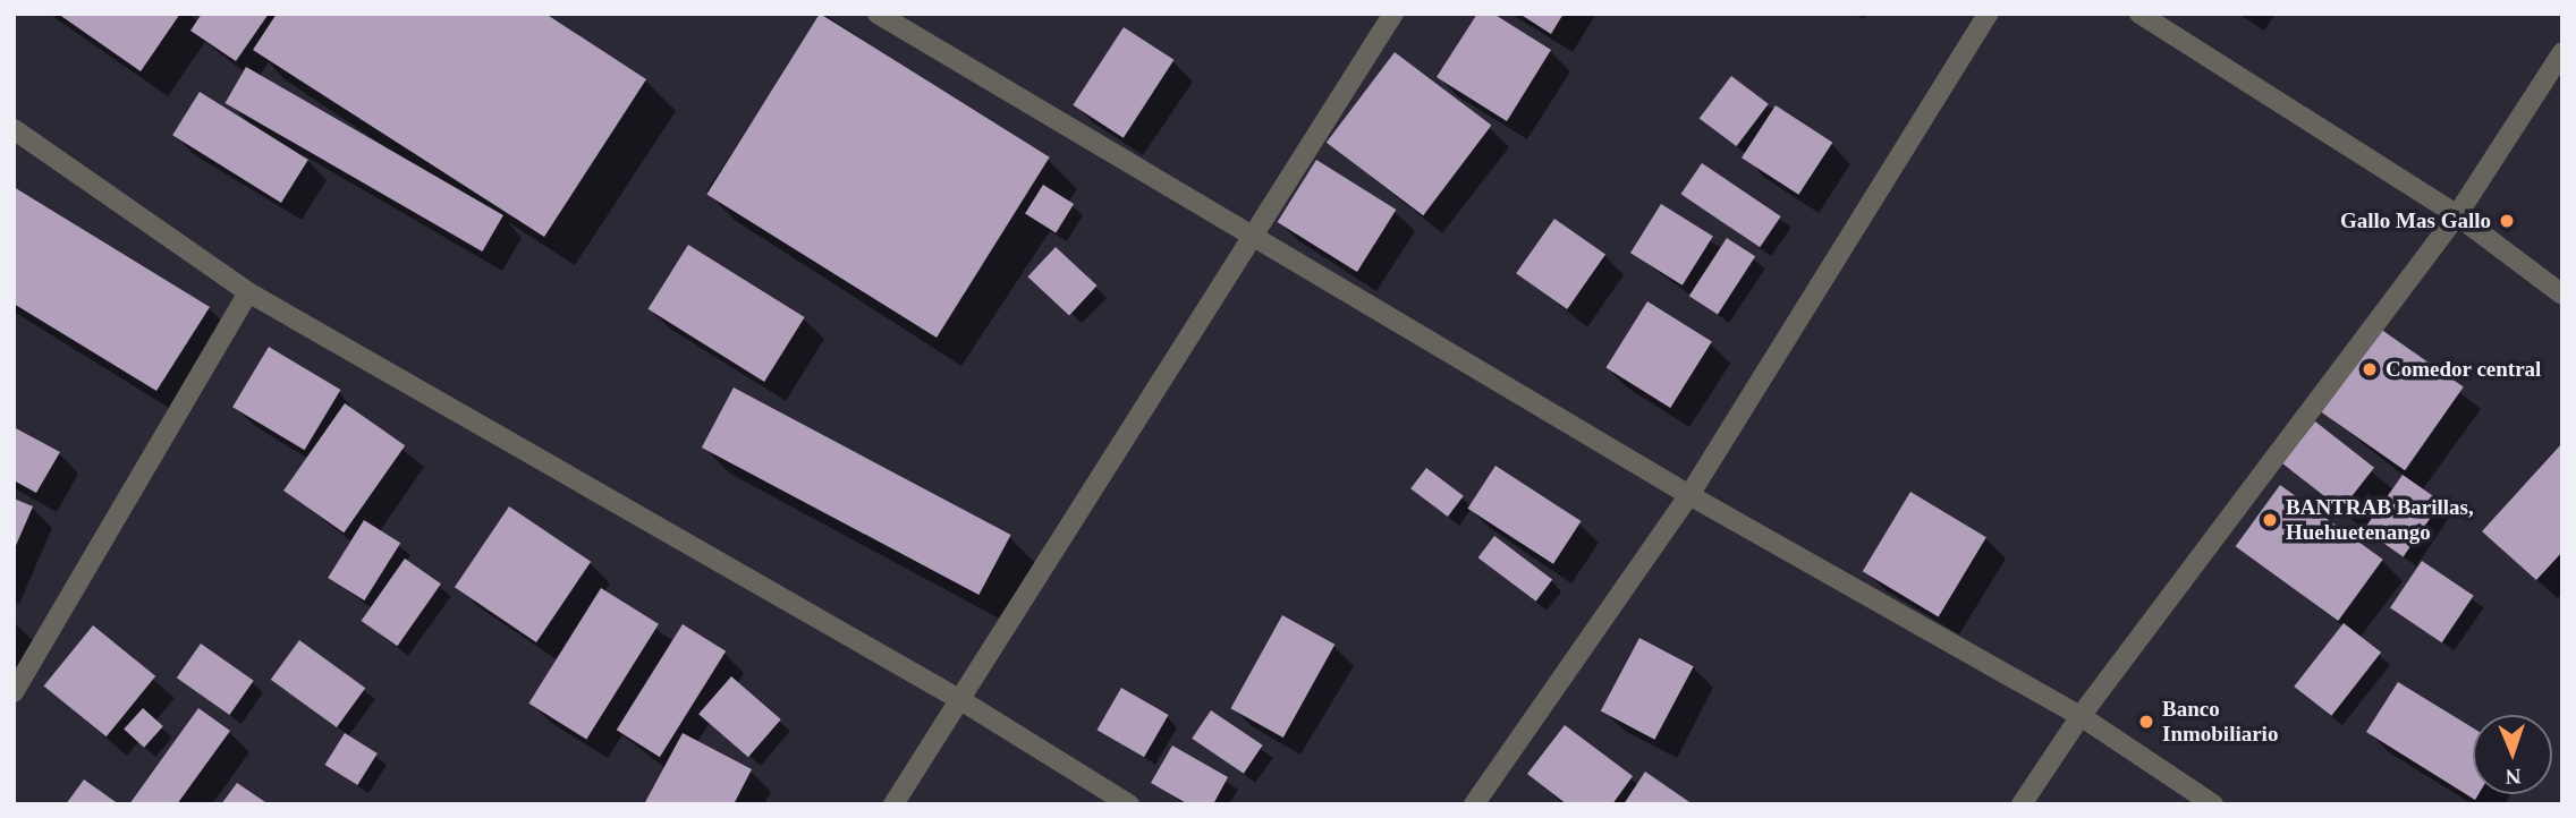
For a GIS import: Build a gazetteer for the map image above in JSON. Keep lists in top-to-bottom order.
{
  "places": [
    "Gallo Mas Gallo",
    "Comedor central",
    "BANTRAB Barillas, Huehuetenango",
    "Banco Inmobiliario"
  ],
  "north": "bottom"
}
